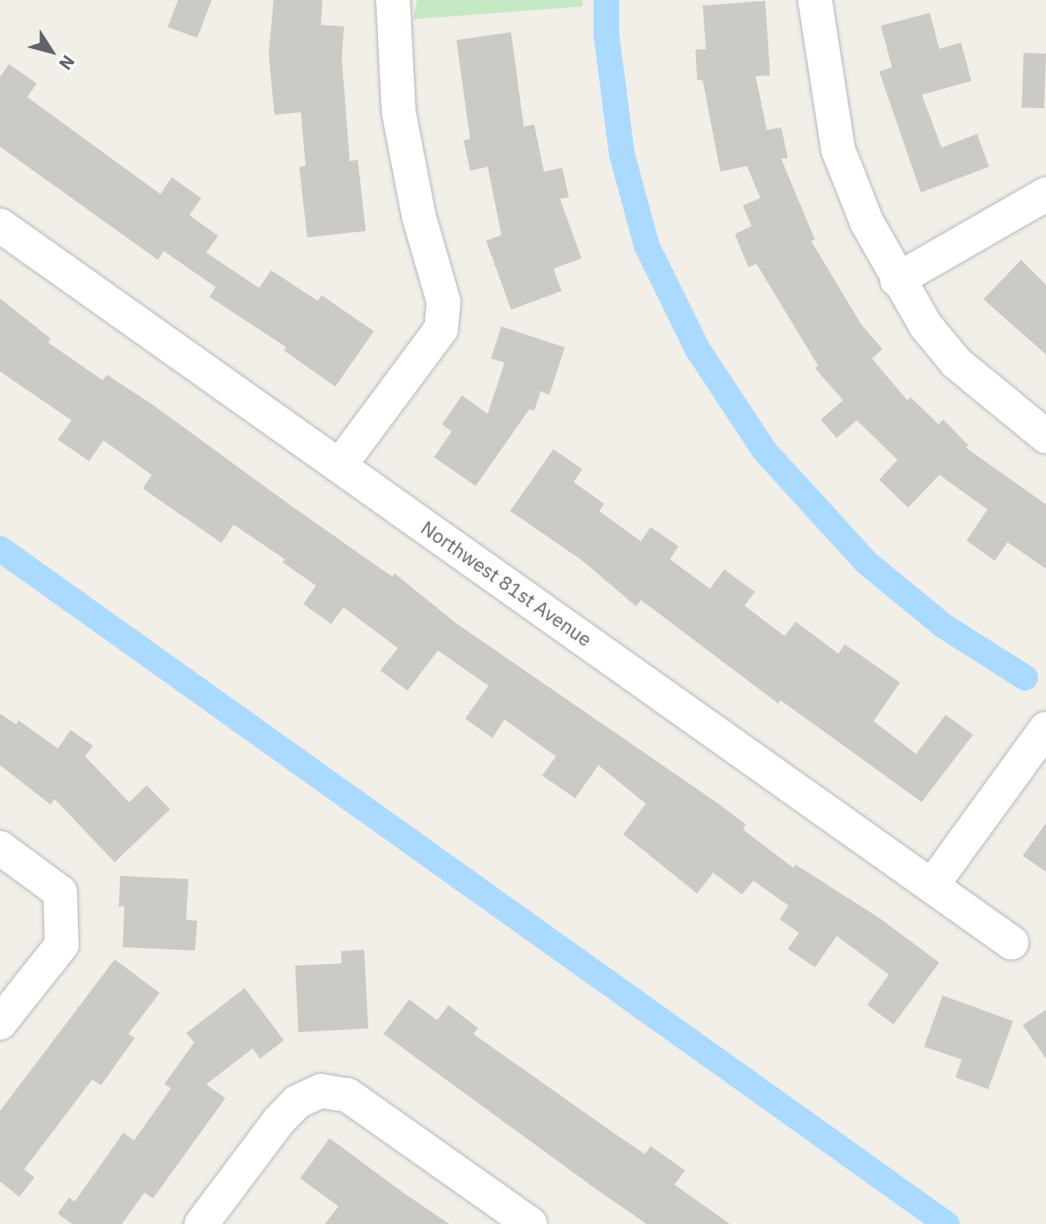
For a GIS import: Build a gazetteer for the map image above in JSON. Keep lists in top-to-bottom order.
{
  "streets": {
    "street": ["Northwest 81st Avenue"]
  },
  "north": "bottom right"
}
